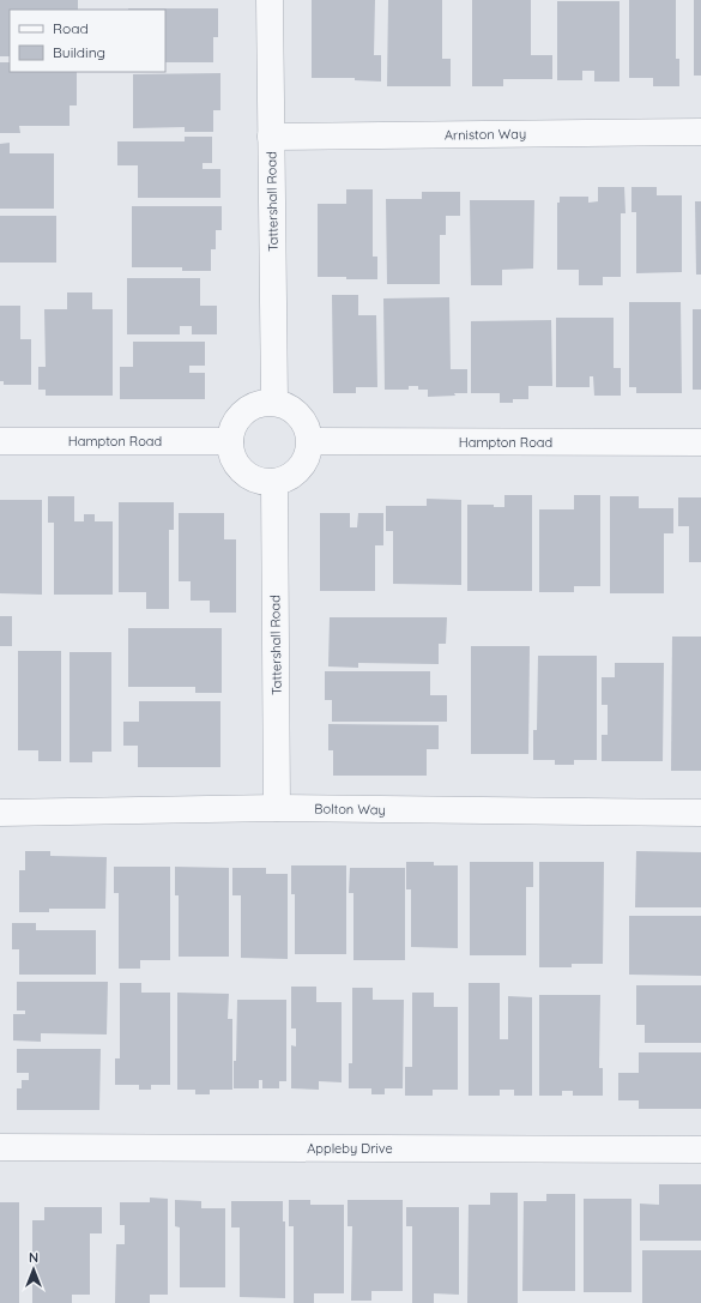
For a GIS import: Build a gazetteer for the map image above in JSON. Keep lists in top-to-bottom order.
{
  "streets": {
    "street": [
      "Arniston Way",
      "Tattershall Road",
      "Hampton Road",
      "Bolton Way",
      "Appleby Drive"
    ]
  },
  "crossings": [
    ["Arniston Way", "Tattershall Road"],
    ["Tattershall Road", "Hampton Road"],
    ["Tattershall Road", "Bolton Way"]
  ],
  "legend": ["Road", "Building"],
  "north": "top"
}
